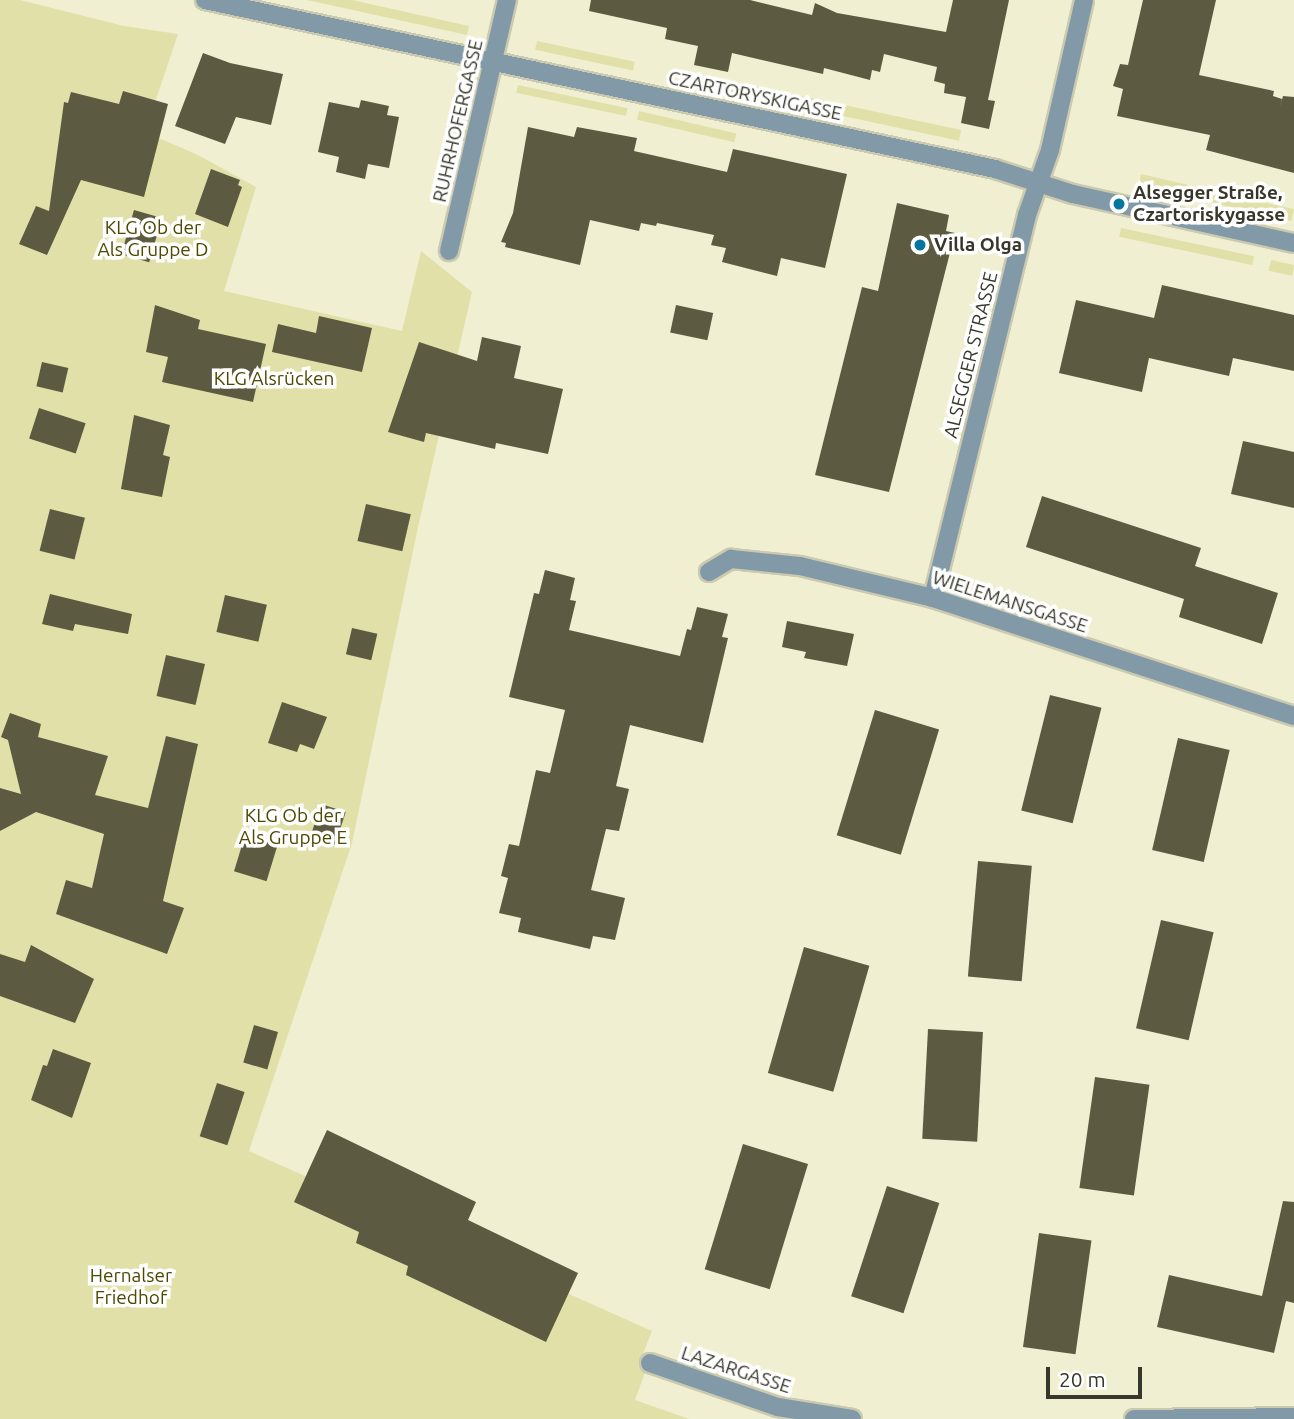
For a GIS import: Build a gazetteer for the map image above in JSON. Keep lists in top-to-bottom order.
{
  "streets": {
    "street": [
      "CZARTORYSKIGASSE",
      "RUHRHOFERGASSE",
      "ALSEGGER STRASSE",
      "WIELEMANSGASSE",
      "LAZARGASSE"
    ]
  },
  "crossings": [
    ["CZARTORYSKIGASSE", "RUHRHOFERGASSE"],
    ["CZARTORYSKIGASSE", "ALSEGGER STRASSE"],
    ["ALSEGGER STRASSE", "WIELEMANSGASSE"]
  ],
  "parks": [
    "KLG Ob der Als Gruppe D",
    "KLG Alsrücken",
    "KLG Ob der Als Gruppe E",
    "Hernalser Friedhof"
  ],
  "places": ["Alsegger Straße, Czartoriskygasse", "Villa Olga"],
  "scale_bar": "20 m"
}
